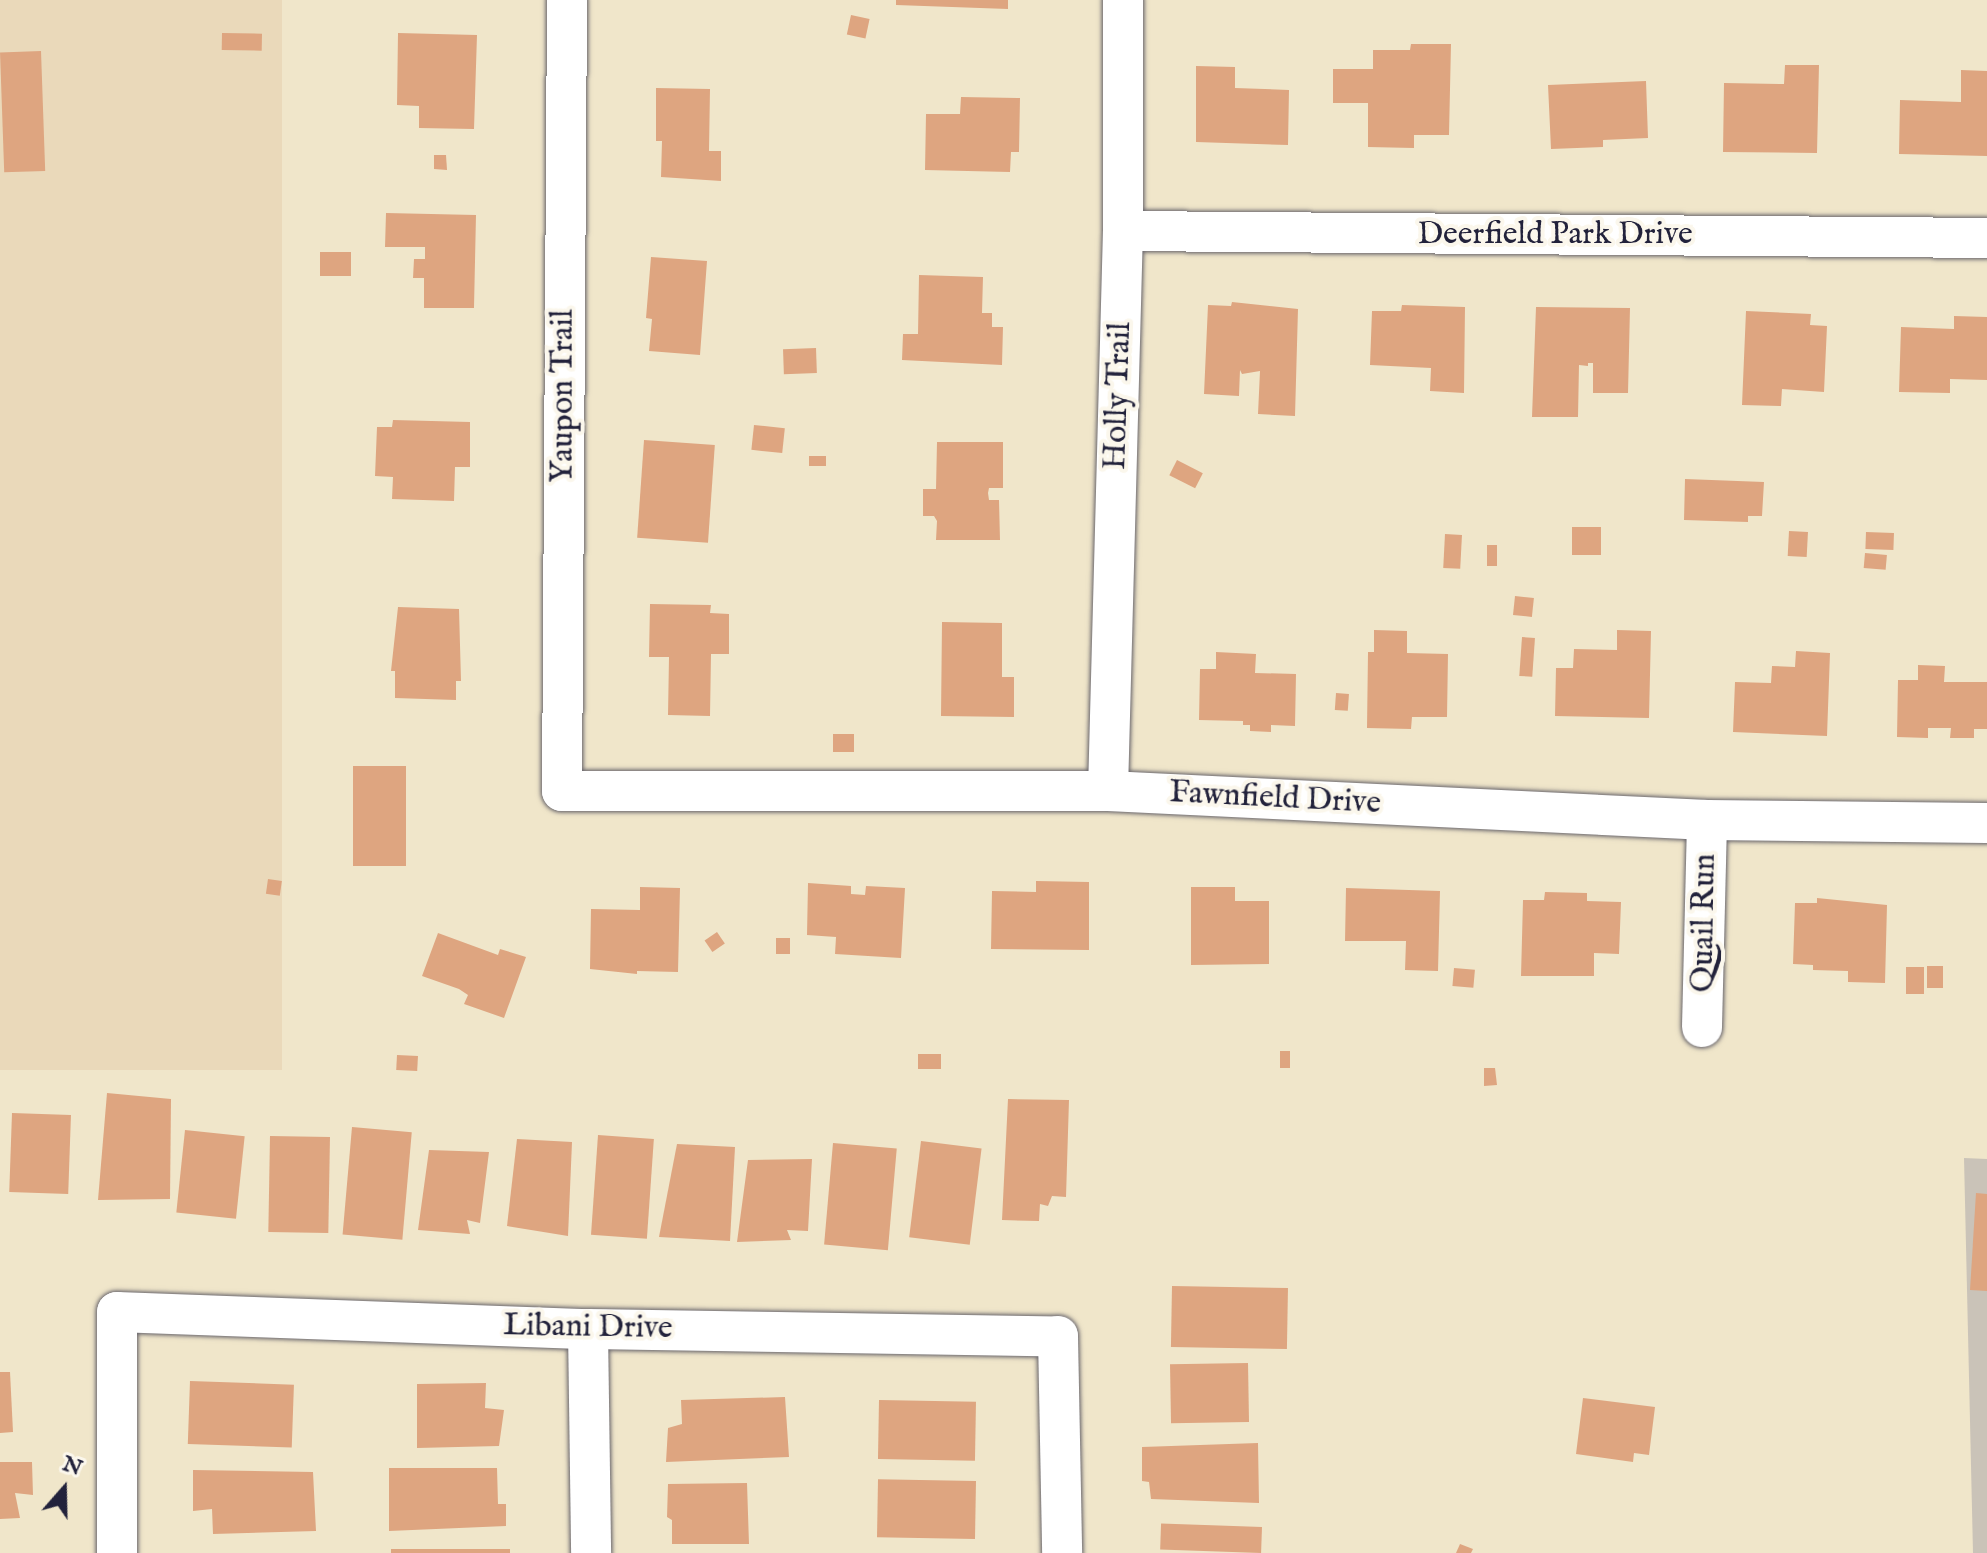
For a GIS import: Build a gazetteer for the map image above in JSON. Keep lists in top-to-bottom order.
{
  "streets": {
    "street": [
      "Deerfield Park Drive",
      "Yaupon Trail",
      "Holly Trail",
      "Fawnfield Drive",
      "Quail Run",
      "Libani Drive"
    ]
  },
  "crossings": [
    ["Deerfield Park Drive", "Holly Trail"],
    ["Yaupon Trail", "Fawnfield Drive"],
    ["Holly Trail", "Fawnfield Drive"],
    ["Fawnfield Drive", "Quail Run"]
  ],
  "north": "top"
}
